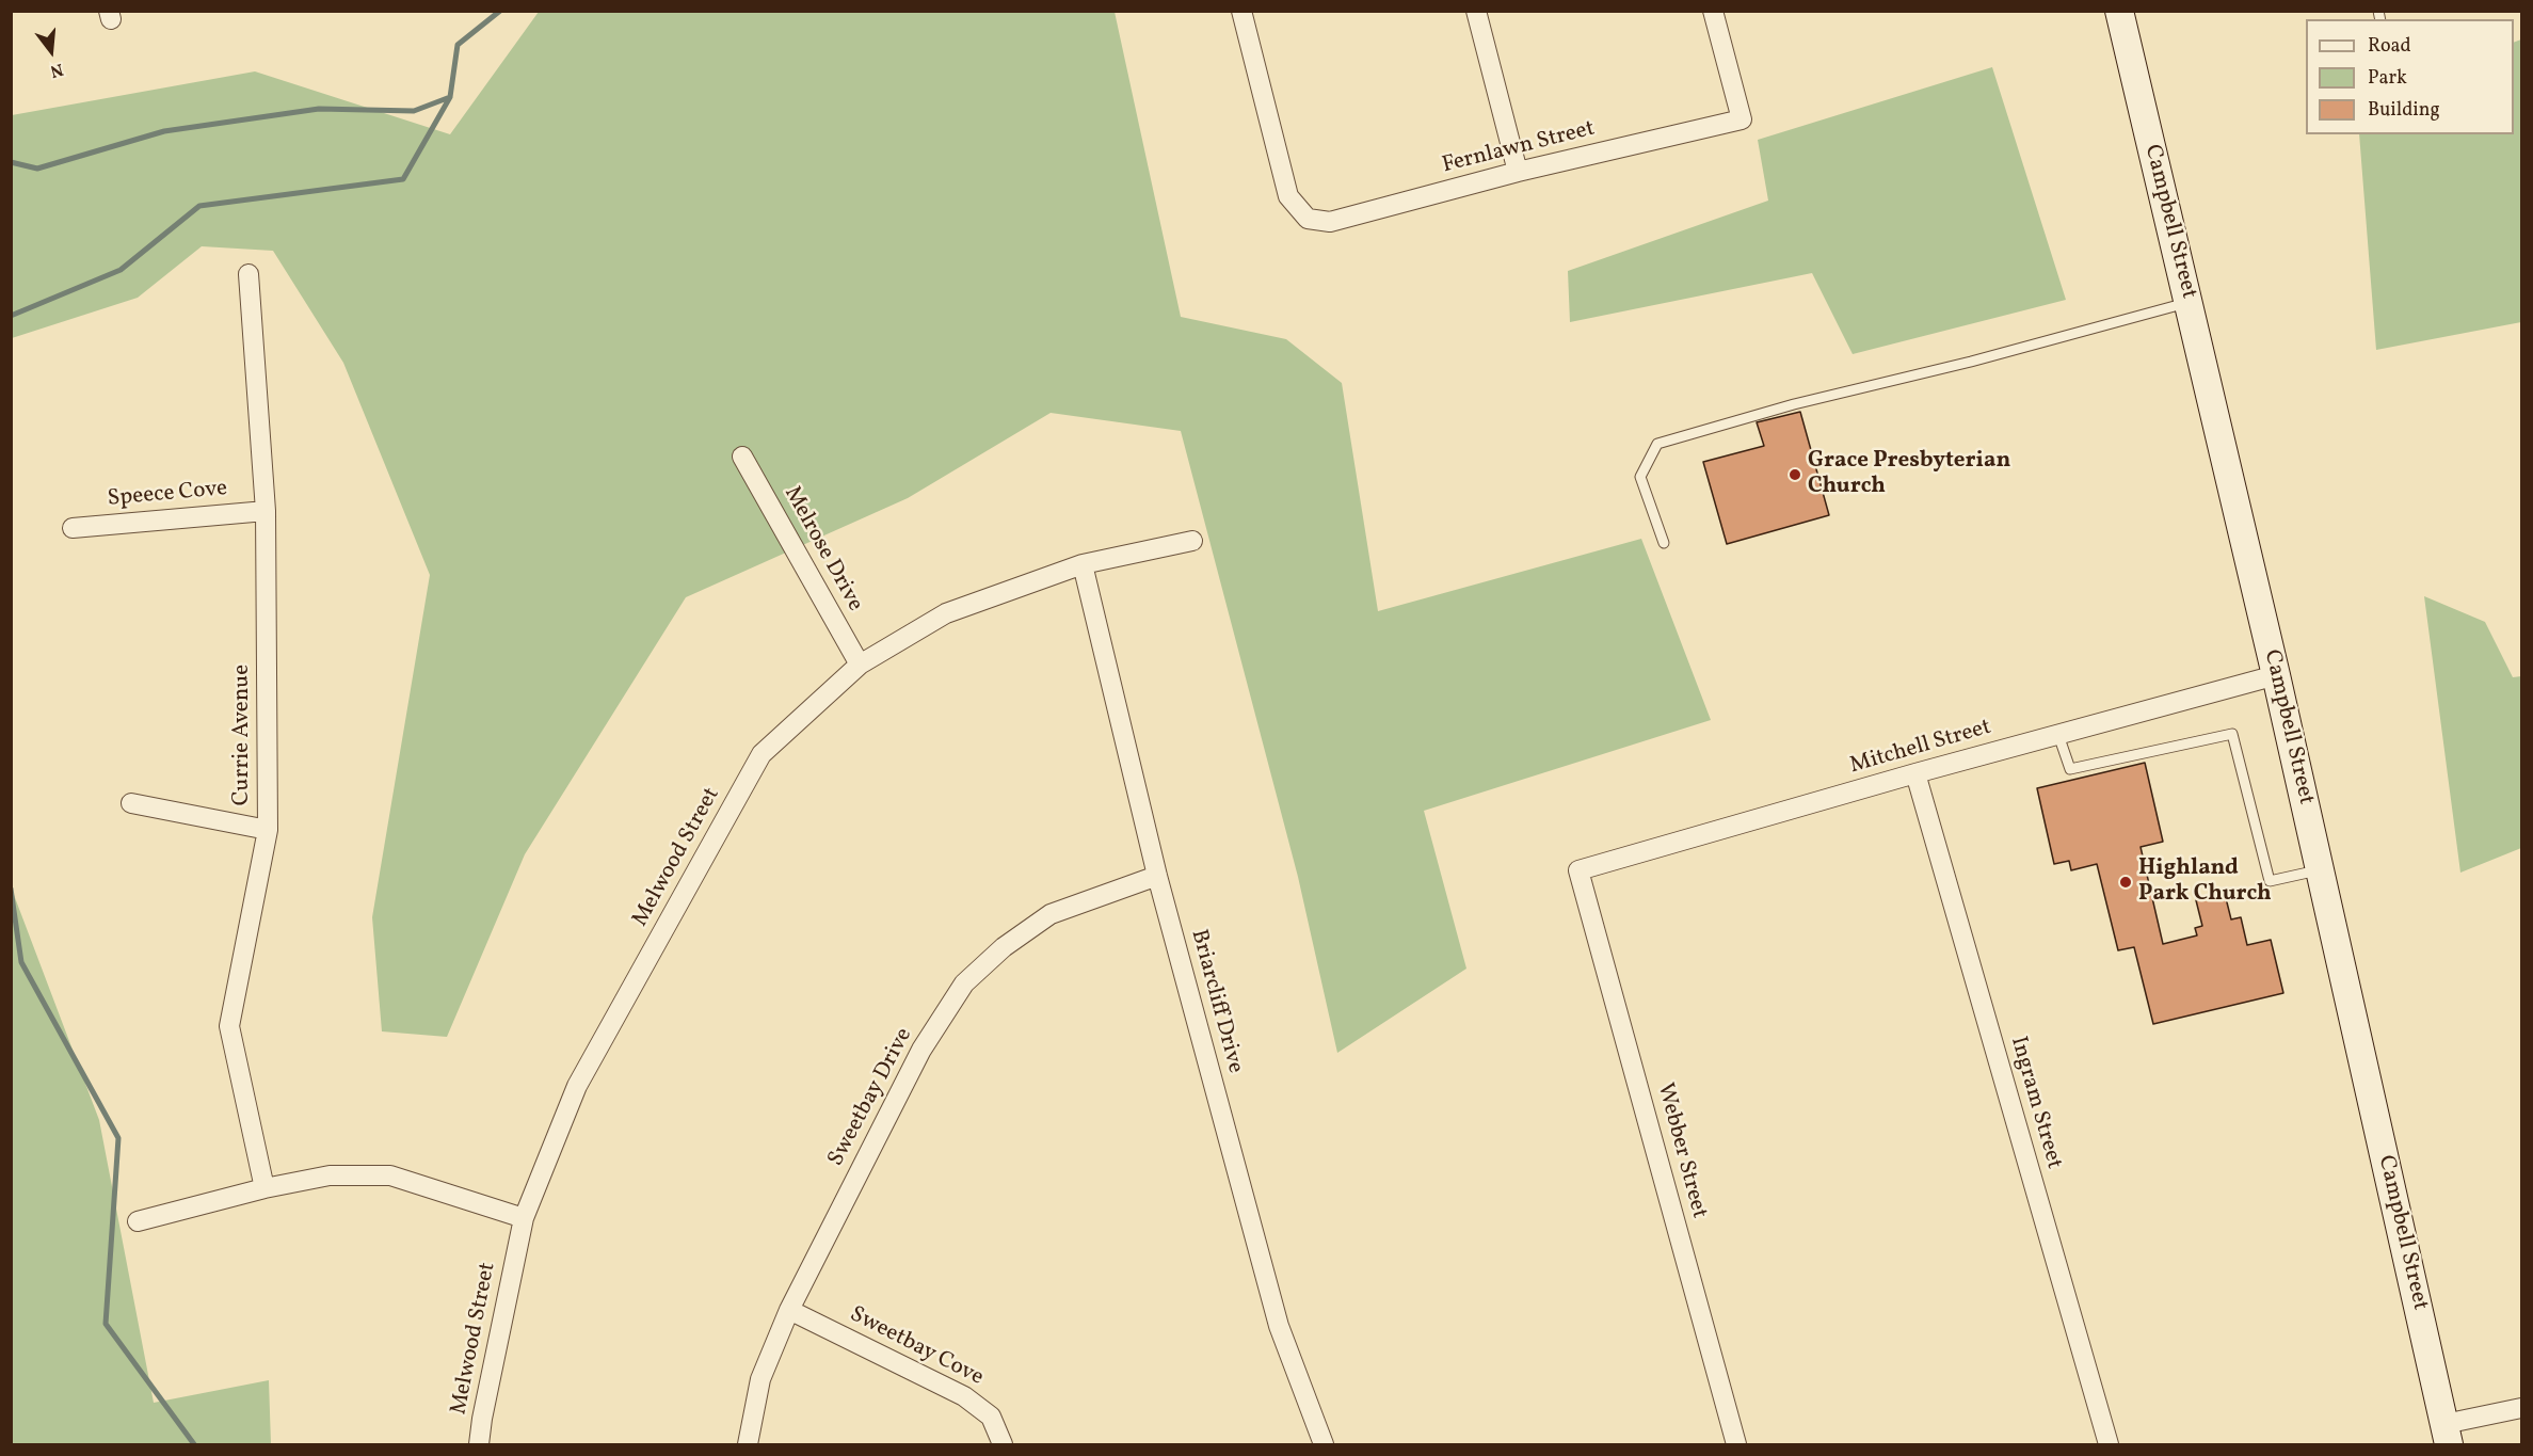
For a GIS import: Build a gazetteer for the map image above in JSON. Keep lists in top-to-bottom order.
{
  "streets": {
    "main road": ["Campbell Street"],
    "street": [
      "Fernlawn Street",
      "Speece Cove",
      "Melrose Drive",
      "Currie Avenue",
      "Mitchell Street",
      "Melwood Street",
      "Briarcliff Drive",
      "Sweetbay Drive",
      "Ingram Street",
      "Webber Street",
      "Sweetbay Cove"
    ]
  },
  "crossings": [
    ["Campbell Street", "Mitchell Street"],
    ["Speece Cove", "Currie Avenue"],
    ["Melrose Drive", "Melwood Street"],
    ["Mitchell Street", "Ingram Street"],
    ["Mitchell Street", "Webber Street"],
    ["Melwood Street", "Briarcliff Drive"],
    ["Briarcliff Drive", "Sweetbay Drive"],
    ["Sweetbay Drive", "Sweetbay Cove"]
  ],
  "places": ["Grace Presbyterian Church", "Highland Park Church"],
  "legend": ["Road", "Park", "Building"],
  "north": "bottom"
}
